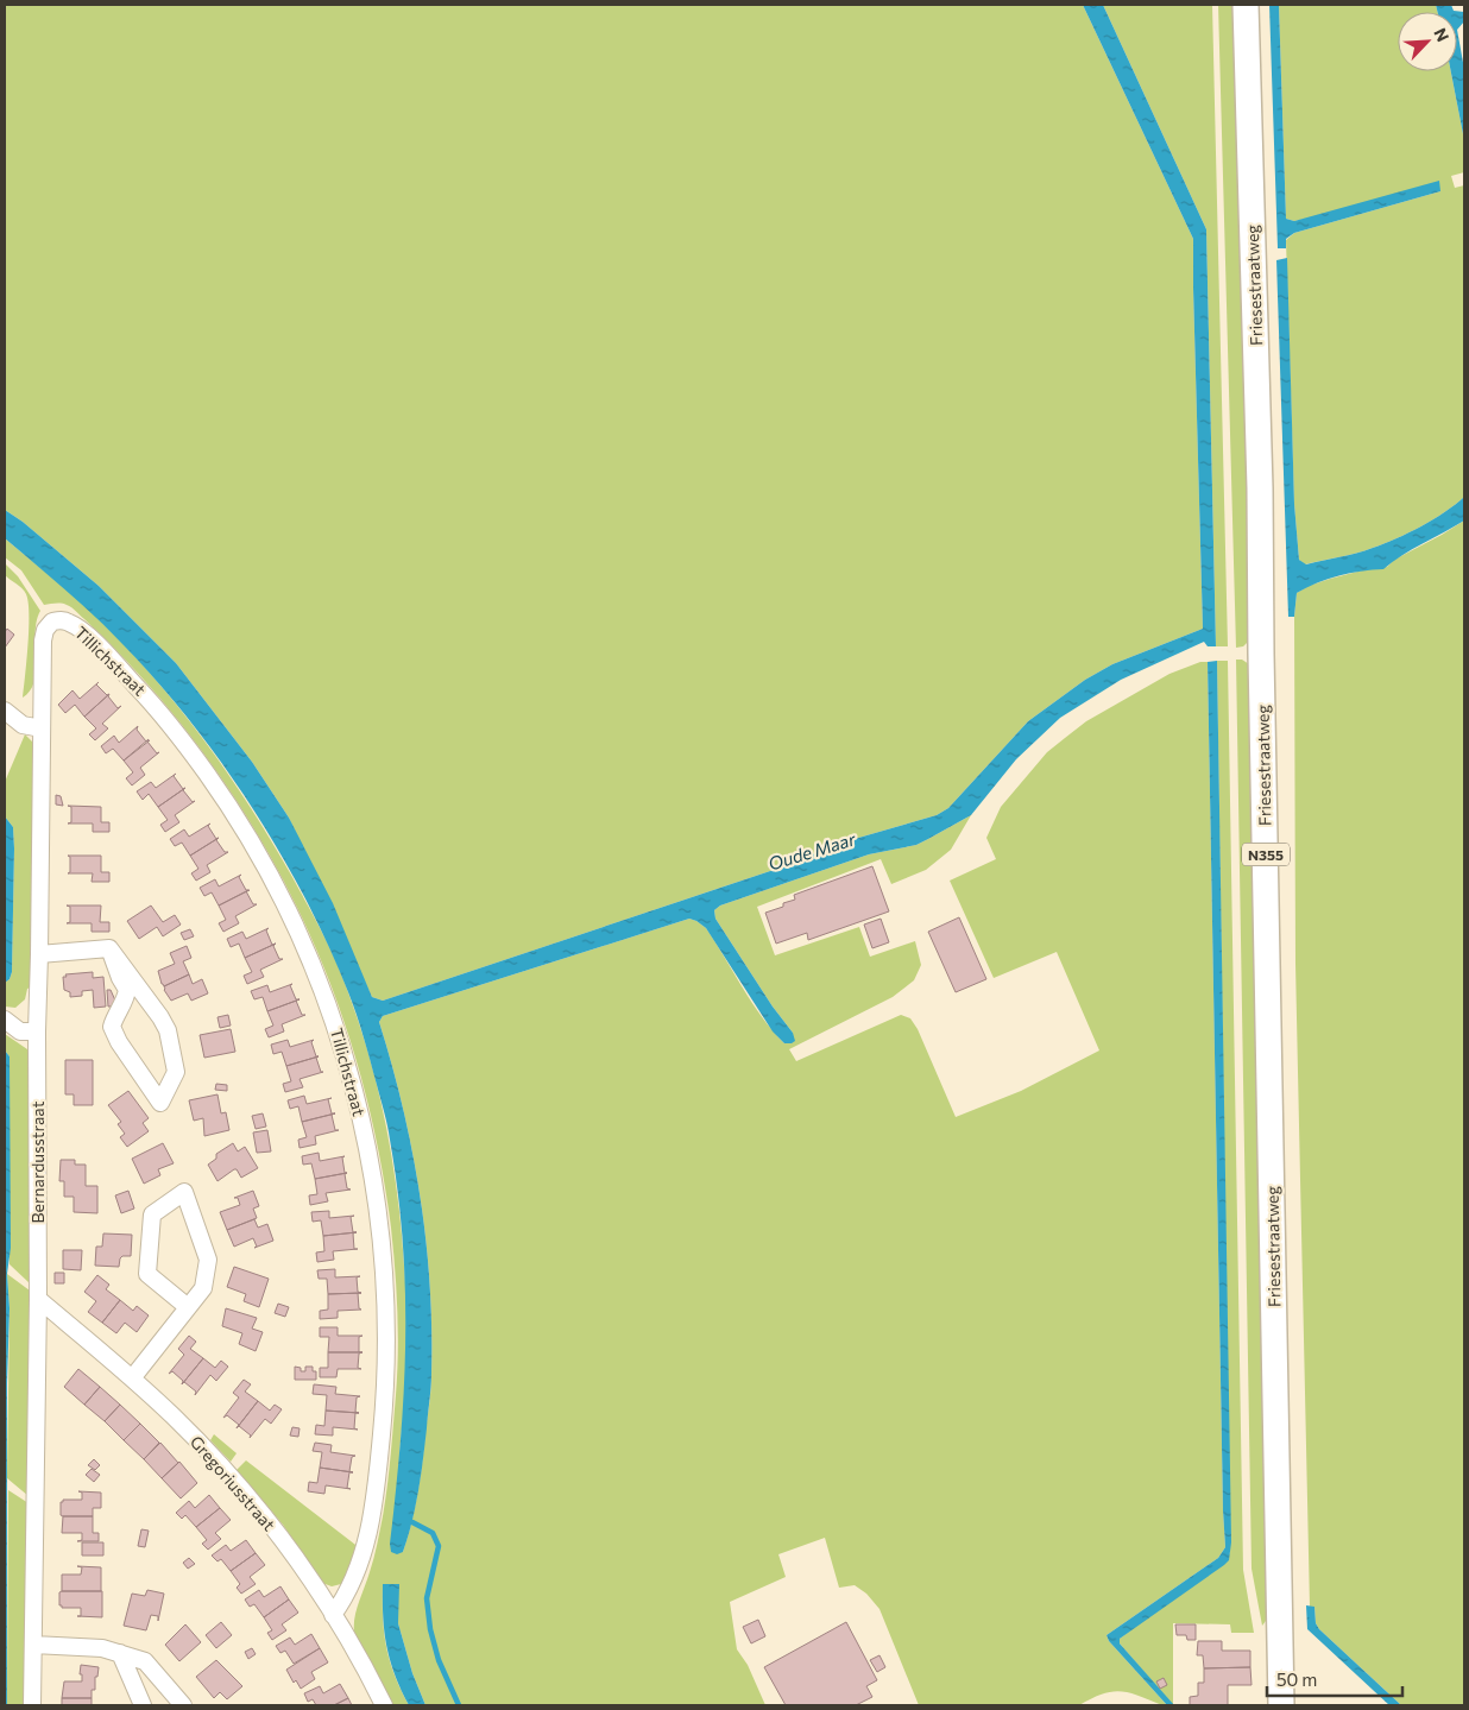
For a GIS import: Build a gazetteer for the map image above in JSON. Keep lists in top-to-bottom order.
{
  "streets": {
    "main road": ["Friesestraatweg", "N355"],
    "street": ["Tillichstraat", "Bernardusstraat", "Gregoriusstraat"]
  },
  "crossings": [
    ["Tillichstraat", "Bernardusstraat"],
    ["Tillichstraat", "Gregoriusstraat"],
    ["Bernardusstraat", "Gregoriusstraat"]
  ],
  "water": ["Oude Maar"],
  "scale_bar": "50 m",
  "north": "top right"
}
